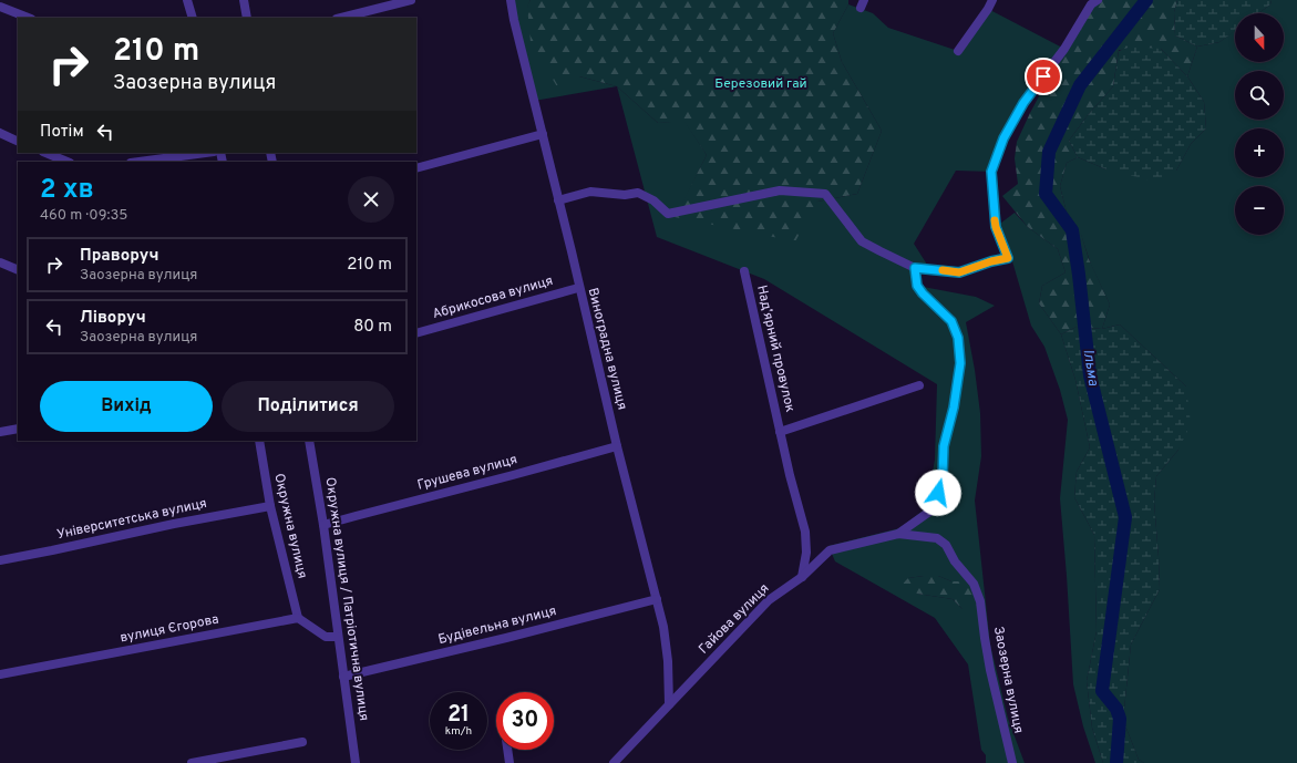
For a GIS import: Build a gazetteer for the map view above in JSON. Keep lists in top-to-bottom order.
{
  "streets": {
    "street": [
      "Абрикосова вулиця",
      "Виноградна вулиця",
      "Надʼярний провулок",
      "Грушева вулиця",
      "Університетська вулиця",
      "Окружна вулиця",
      "Окружна вулиця / Патріотична вулиця",
      "Гайова вулиця",
      "Будівельна вулиця",
      "вулиця Єгорова",
      "Заозерна вулиця"
    ]
  },
  "crossings": [
    ["Абрикосова вулиця", "Виноградна вулиця"],
    ["Виноградна вулиця", "Грушева вулиця"],
    ["Виноградна вулиця", "Гайова вулиця"],
    ["Виноградна вулиця", "Будівельна вулиця"],
    ["Надʼярний провулок", "Гайова вулиця"],
    ["Грушева вулиця", "Окружна вулиця / Патріотична вулиця"],
    ["Університетська вулиця", "Окружна вулиця"],
    ["Окружна вулиця", "вулиця Єгорова"],
    ["Окружна вулиця / Патріотична вулиця", "Будівельна вулиця"],
    ["Гайова вулиця", "Заозерна вулиця"]
  ],
  "water": ["Ільма"],
  "parks": ["Березовий гай"],
  "north": "bottom",
  "page": {
    "map_buttons": ["+", "−"],
    "turn": ["210 m", "Заозерна вулиця"],
    "then": "Потім",
    "heading": ["2 хв", "460 m · 09:35"],
    "list": [
      {
        "name": "Праворуч",
        "note": "Заозерна вулиця",
        "value": "210 m"
      },
      {
        "name": "Ліворуч",
        "note": "Заозерна вулиця",
        "value": "80 m"
      }
    ],
    "buttons": ["Вихід", "Поділитися"],
    "speed": "21 km/h",
    "limit": "30"
  }
}
